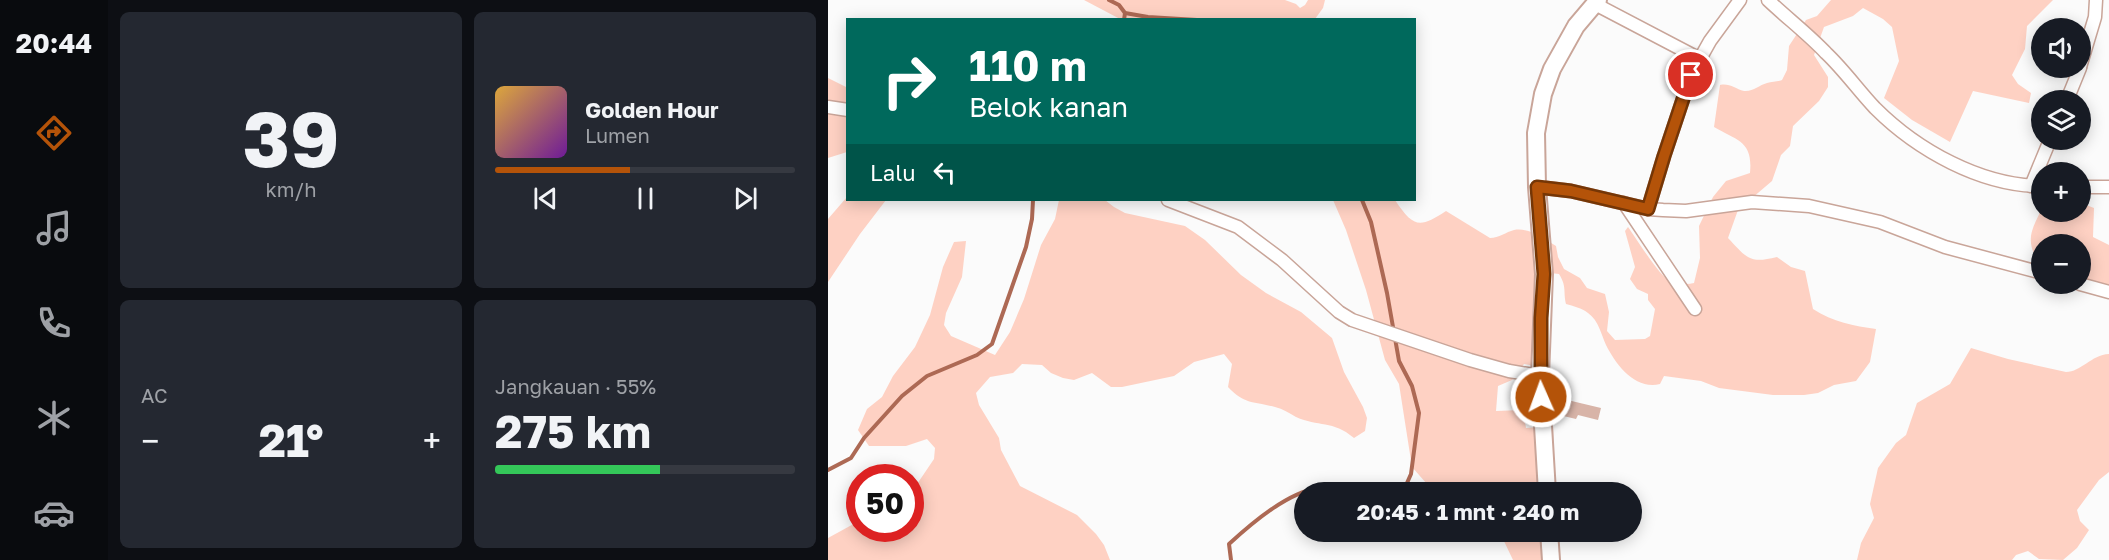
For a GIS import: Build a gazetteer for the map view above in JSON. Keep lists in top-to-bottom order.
{
  "page": {
    "tabs": "20:44",
    "tile": [
      ["39", "km/h"],
      "AC",
      ["Jangkauan · 55%", "275 km"]
    ],
    "map_buttons": ["+", "−"],
    "turn": ["110 m", "Belok kanan"],
    "song": ["Golden Hour", "Lumen"],
    "then": "Lalu",
    "heat": ["−", "21°", "+"],
    "limit": "50",
    "trip": "20:45 · 1 mnt · 240 m"
  }
}
